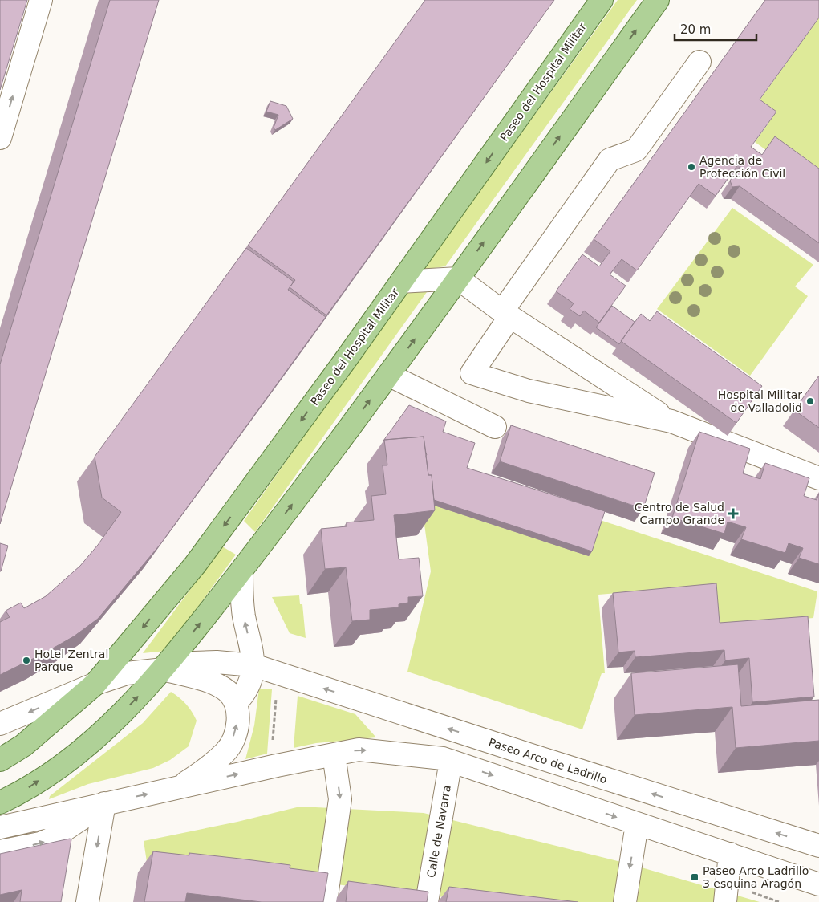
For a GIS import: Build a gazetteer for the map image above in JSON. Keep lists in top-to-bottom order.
{
  "streets": {
    "main road": ["Paseo del Hospital Militar", "Paseo Arco de Ladrillo"],
    "street": ["Calle de Navarra"]
  },
  "crossings": [
    ["Paseo del Hospital Militar", "Paseo Arco de Ladrillo"]
  ],
  "places": {
    "other": ["Agencia de Protección Civil", "Hospital Militar de Valladolid", "Hotel Zentral Parque"],
    "health": ["Centro de Salud Campo Grande"],
    "transit": ["Paseo Arco Ladrillo 3 esquina Aragón"]
  },
  "scale_bar": "20 m"
}
